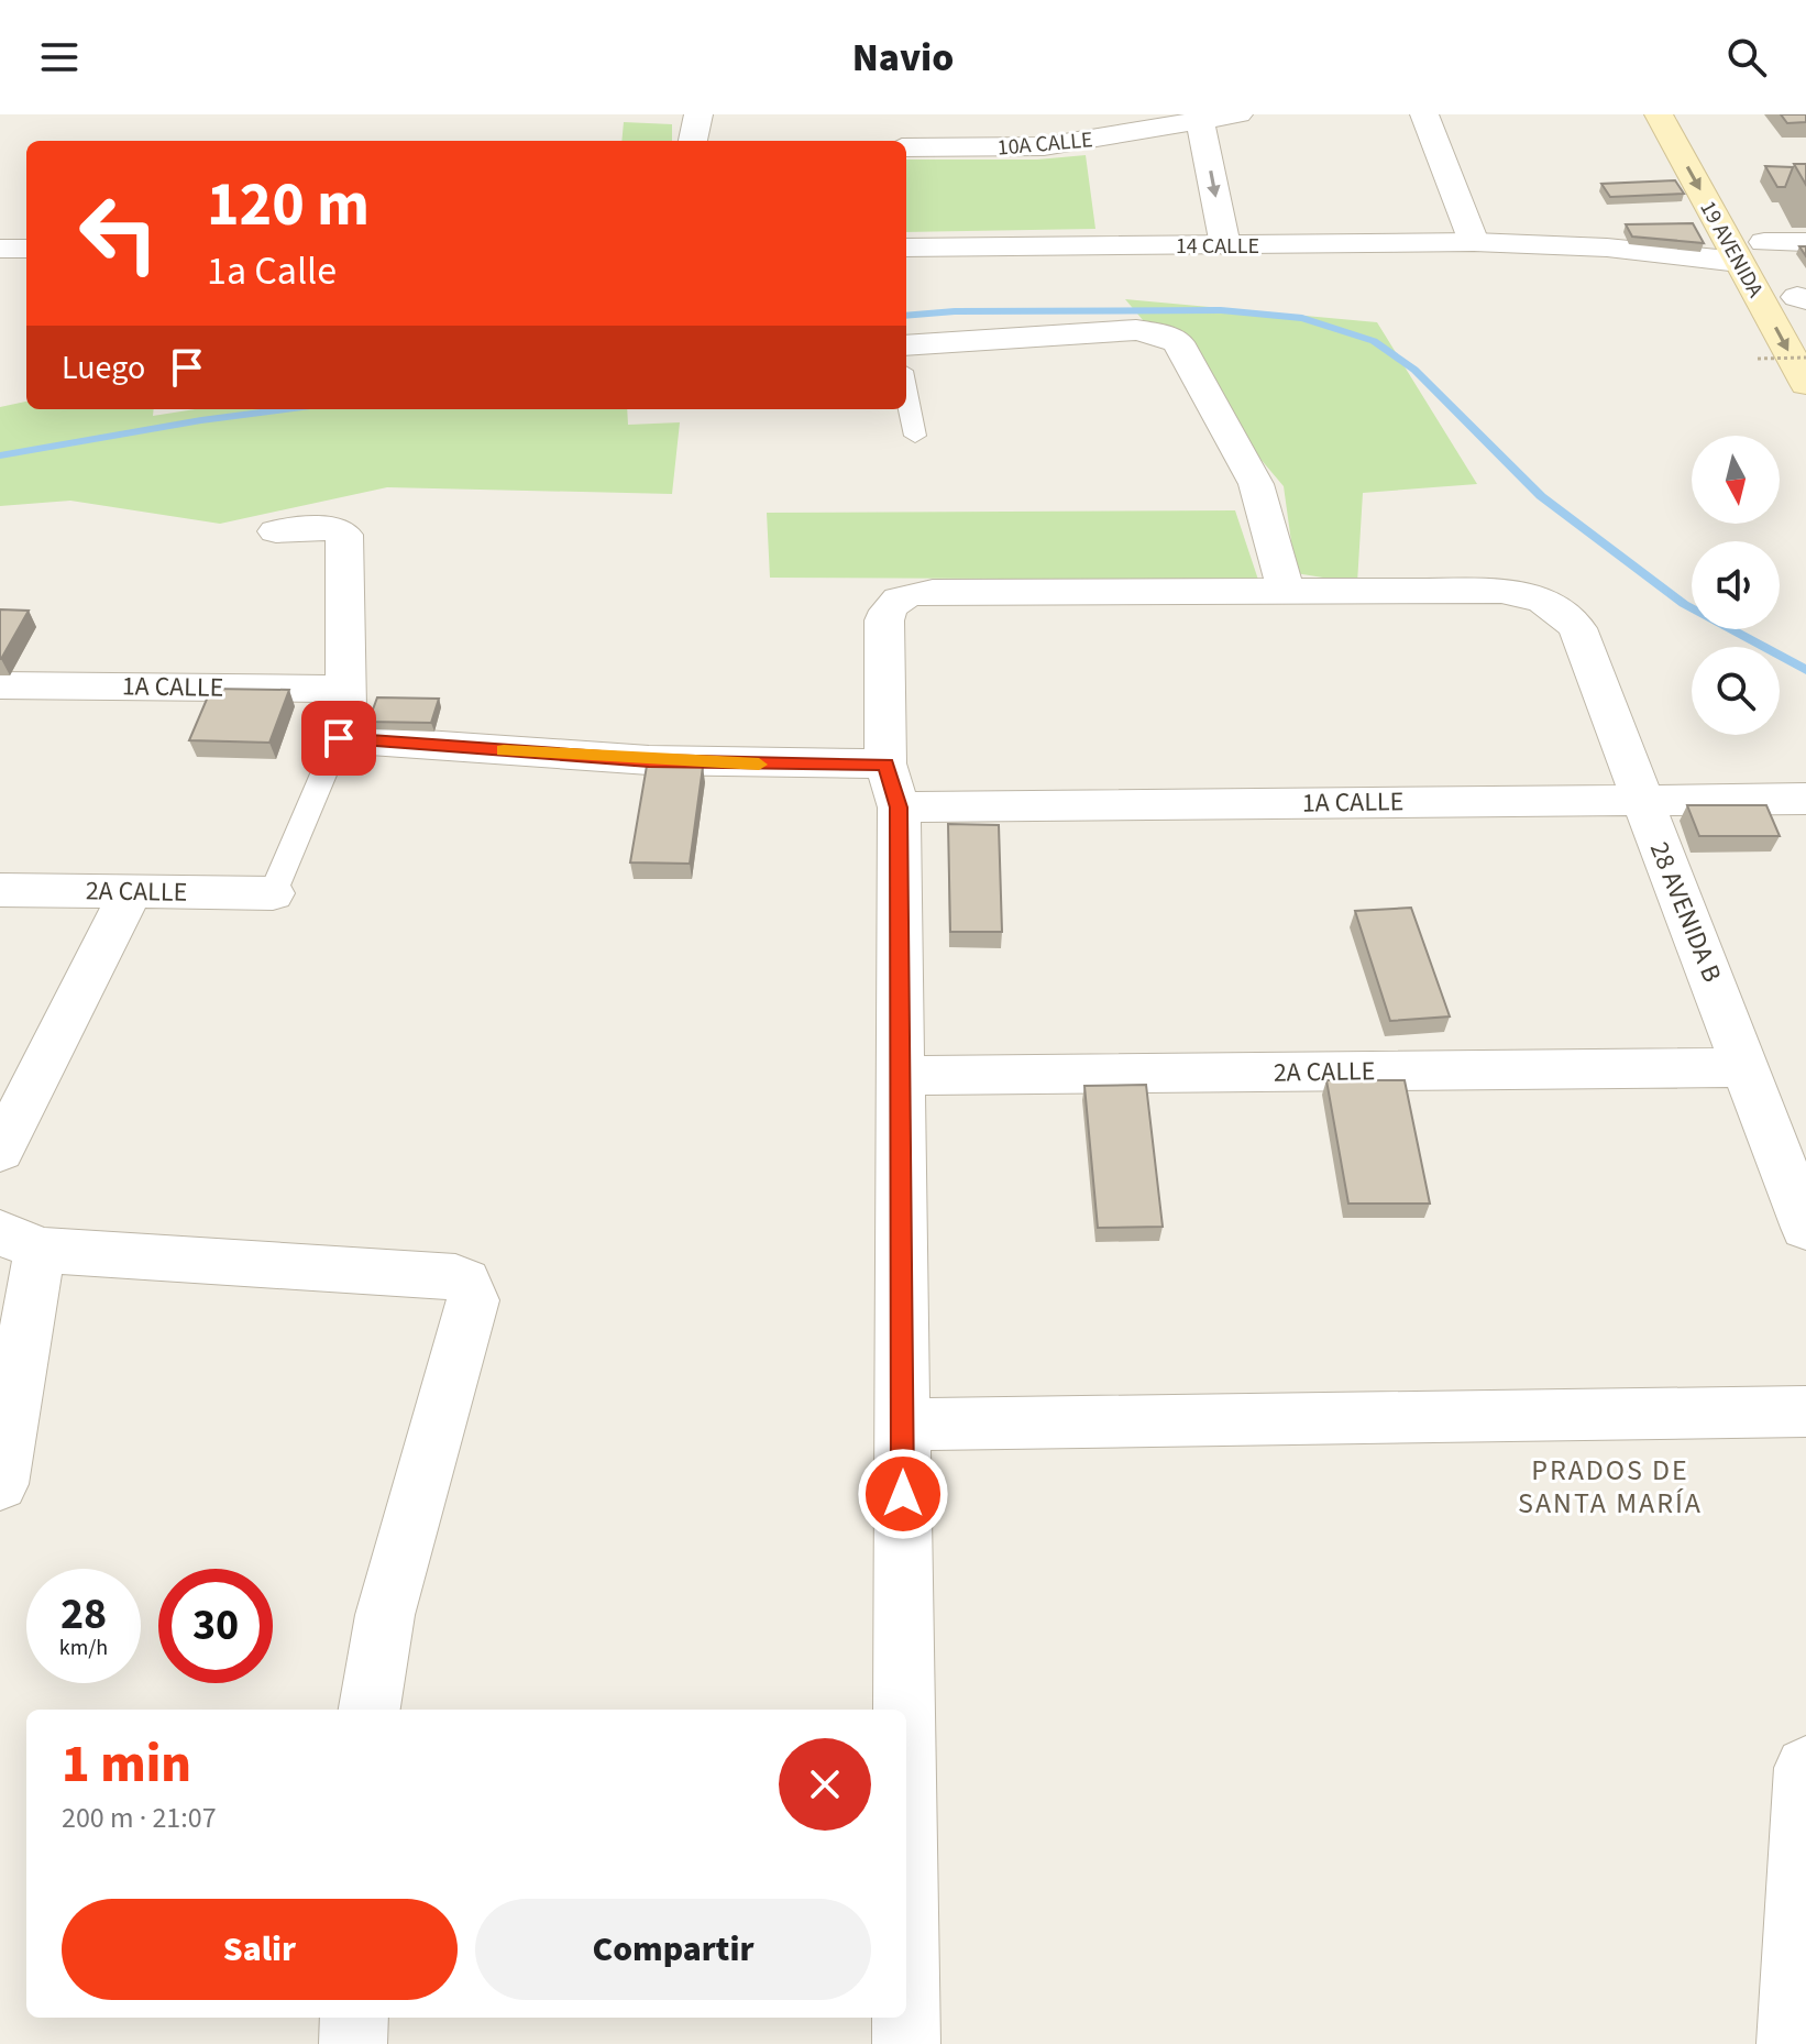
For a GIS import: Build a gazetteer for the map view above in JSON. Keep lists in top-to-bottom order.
{
  "streets": {
    "main road": ["19 AVENIDA"],
    "street": [
      "10A CALLE",
      "14 CALLE",
      "1A CALLE",
      "2A CALLE",
      "28 AVENIDA B"
    ]
  },
  "crossings": [
    ["14 CALLE", "19 AVENIDA"],
    ["1A CALLE", "28 AVENIDA B"],
    ["2A CALLE", "28 AVENIDA B"]
  ],
  "one_way": ["19 AVENIDA"],
  "districts": ["PRADOS DE SANTA MARÍA"],
  "north": "bottom",
  "page": {
    "header": "Navio",
    "turn": ["120 m", "1a Calle"],
    "then": "Luego",
    "speed": "28 km/h",
    "limit": "30",
    "heading": ["1 min", "200 m · 21:07"],
    "buttons": ["Salir", "Compartir"]
  }
}
